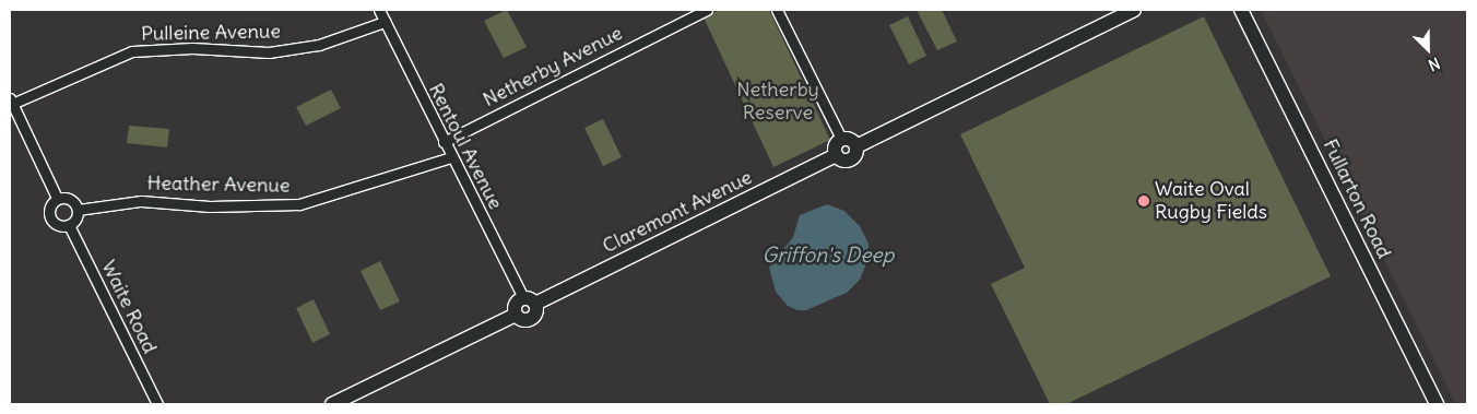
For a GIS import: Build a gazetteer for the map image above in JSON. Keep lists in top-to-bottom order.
{
  "streets": {
    "street": [
      "Pulleine Avenue",
      "Netherby Avenue",
      "Rentoul Avenue",
      "Heather Avenue",
      "Fullarton Road",
      "Claremont Avenue",
      "Waite Road"
    ]
  },
  "crossings": [
    ["Pulleine Avenue", "Rentoul Avenue"],
    ["Netherby Avenue", "Rentoul Avenue"],
    ["Rentoul Avenue", "Heather Avenue"],
    ["Rentoul Avenue", "Claremont Avenue"],
    ["Heather Avenue", "Waite Road"]
  ],
  "water": ["Griffon's Deep"],
  "parks": ["Netherby Reserve"],
  "places": ["Waite Oval Rugby Fields"],
  "north": "bottom right"
}
